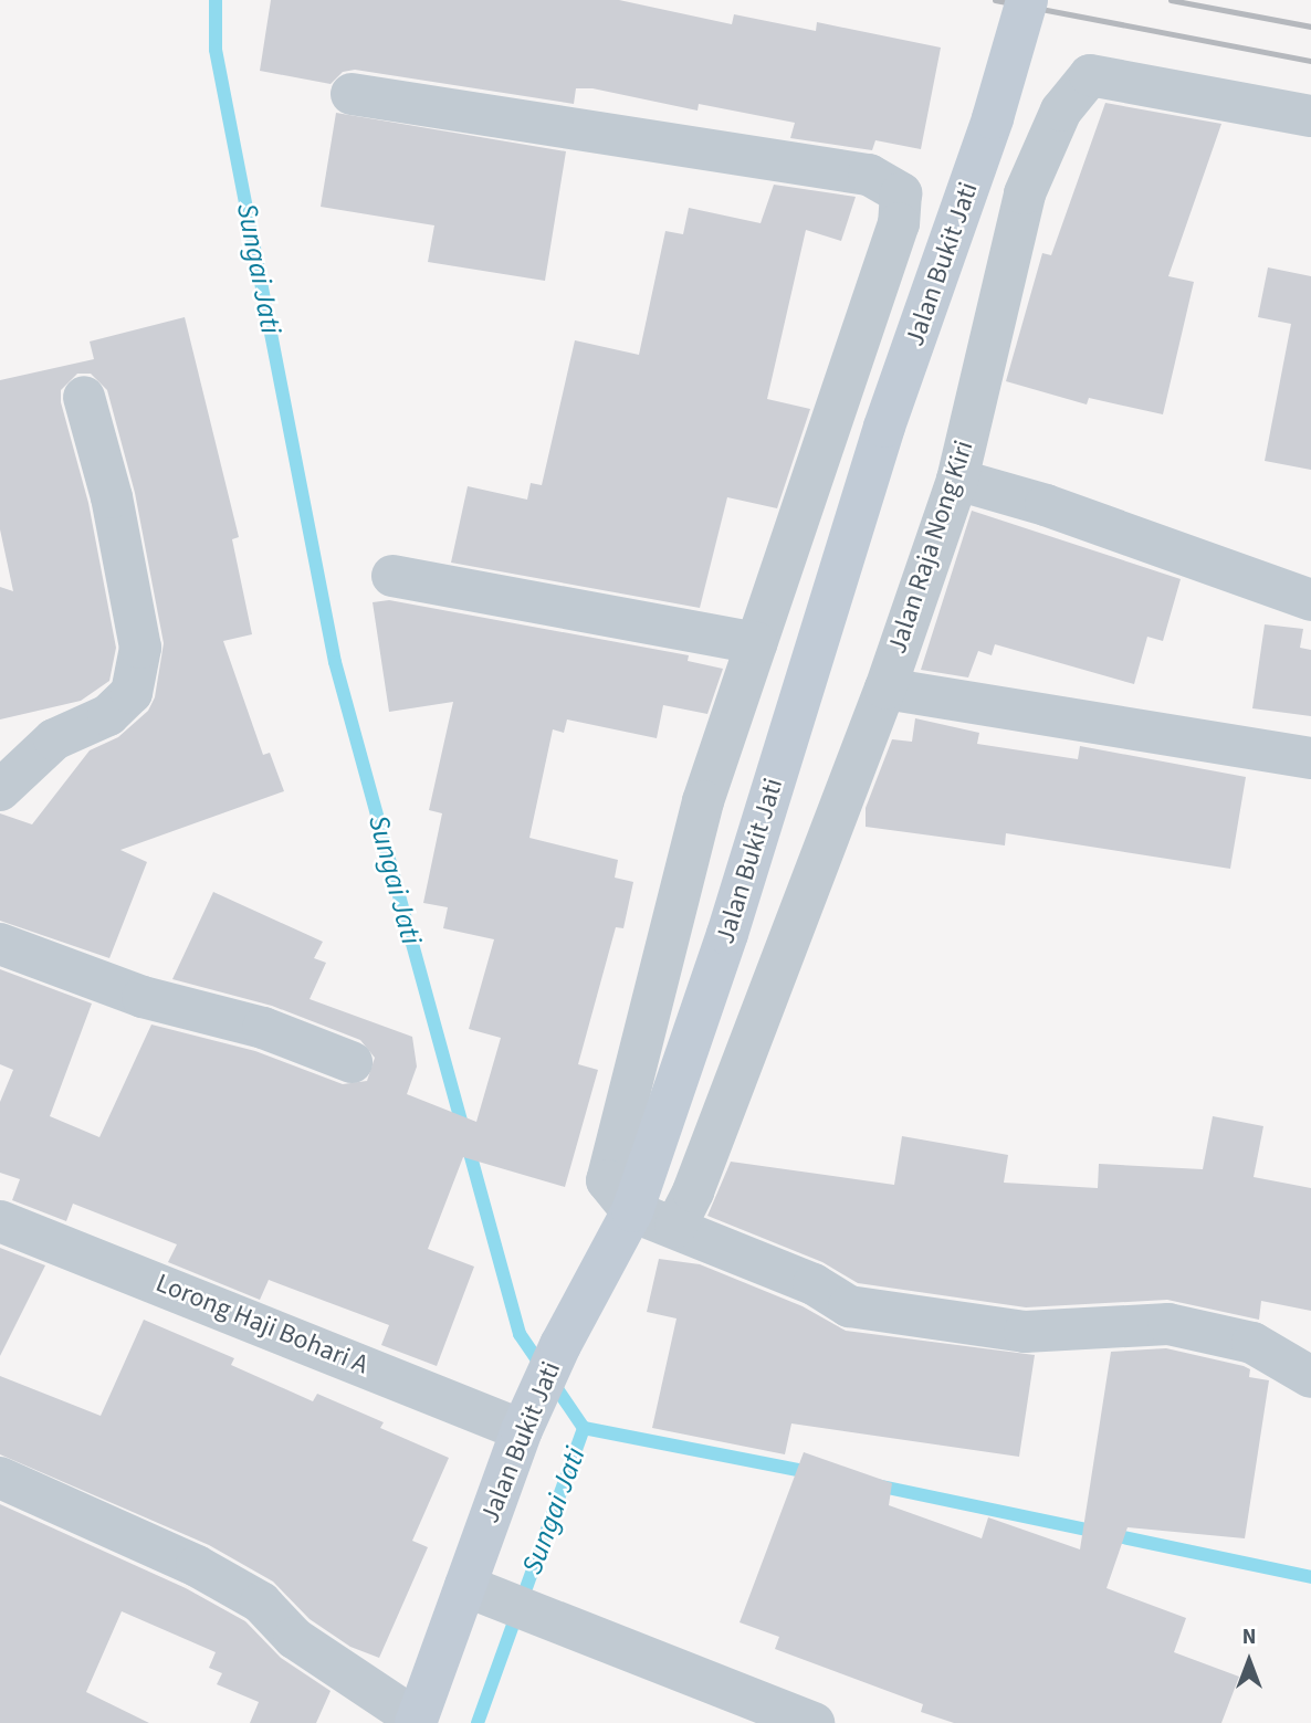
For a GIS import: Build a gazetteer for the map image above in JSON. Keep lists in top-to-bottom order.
{
  "streets": {
    "street": ["Jalan Bukit Jati", "Jalan Raja Nong Kiri", "Lorong Haji Bohari A"]
  },
  "crossings": [
    ["Jalan Bukit Jati", "Lorong Haji Bohari A"]
  ],
  "water": ["Sungai Jati"],
  "north": "top"
}
